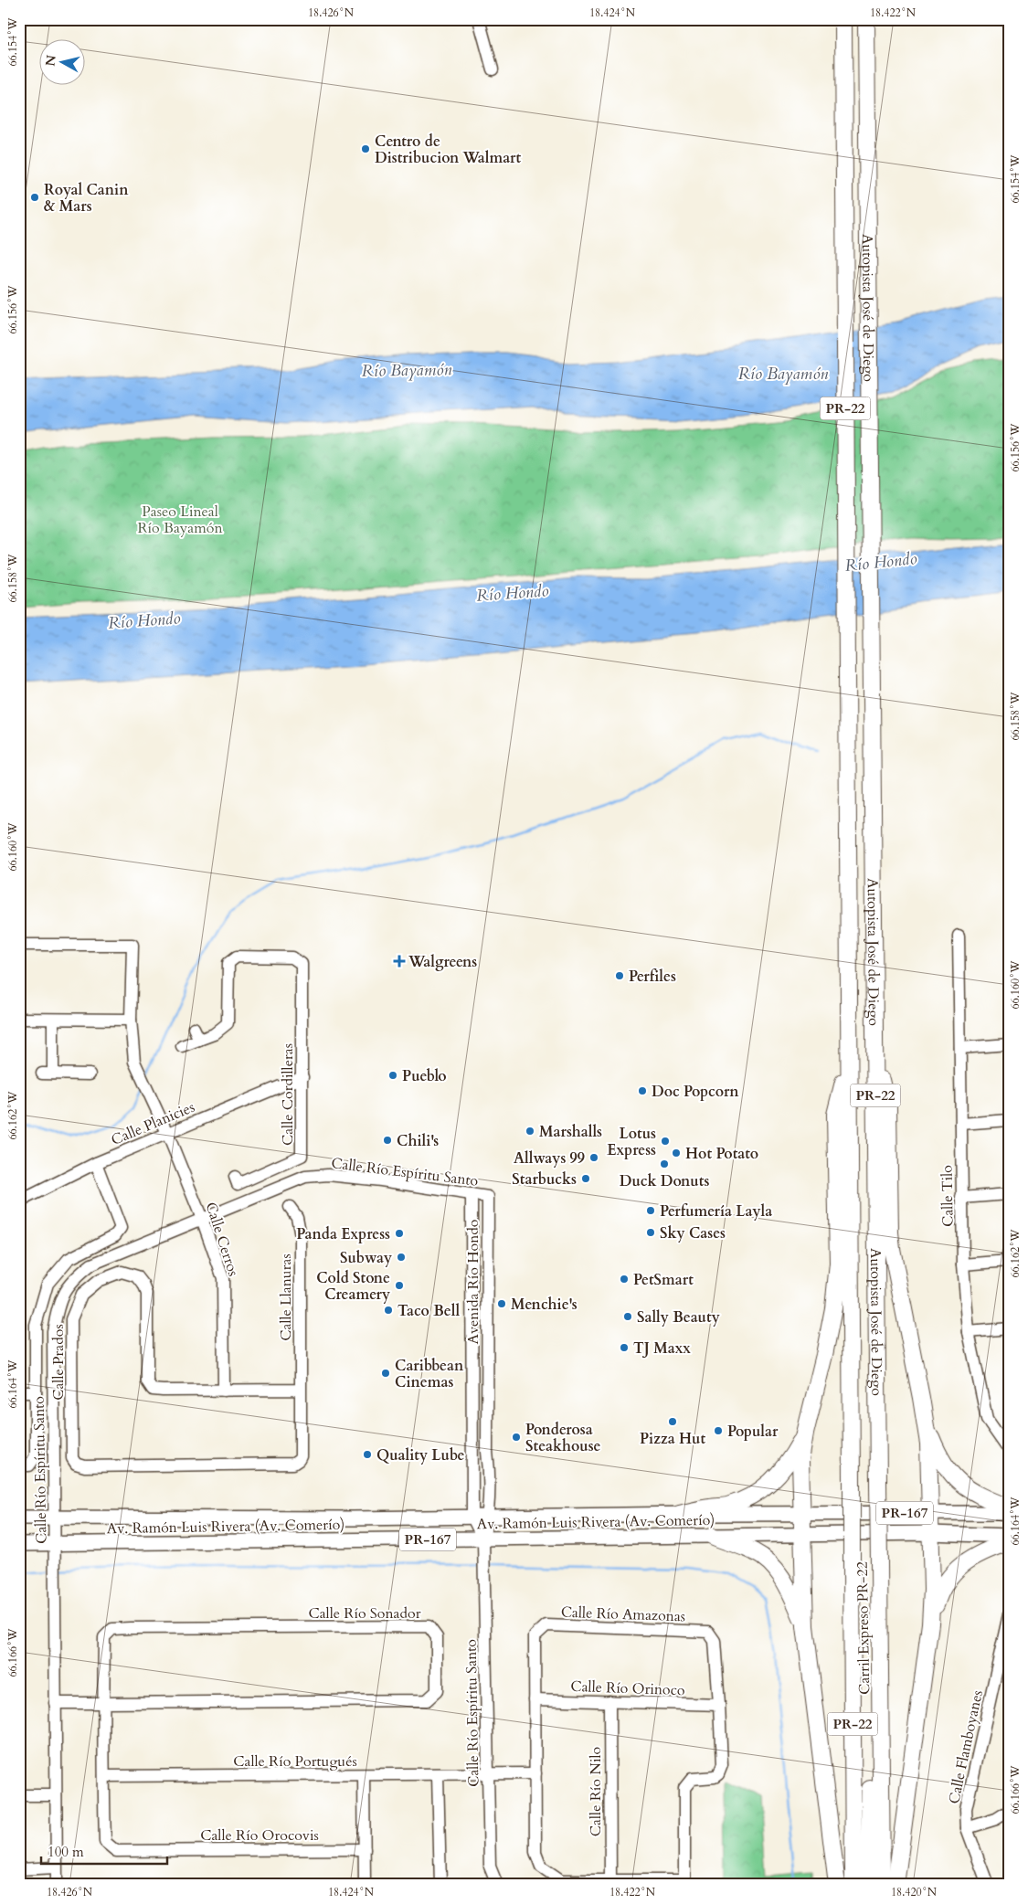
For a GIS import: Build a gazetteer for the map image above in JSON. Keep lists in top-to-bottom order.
{
  "streets": {
    "highway": ["Autopista José de Diego", "PR-22"],
    "main road": ["PR-167", "Av. Ramón Luis Rivera (Av. Comerío)"],
    "street": [
      "Calle Cordilleras",
      "Calle Planicies",
      "Calle Río Espíritu Santo",
      "Calle Tilo",
      "Calle Cerros",
      "Avenida Río Hondo",
      "Calle Llanuras",
      "Calle Prados",
      "Calle Río Sonador",
      "Calle Río Amazonas",
      "Calle Río Orinoco",
      "Calle Flamboyanes",
      "Calle Río Portugués",
      "Calle Río Nilo",
      "Calle Río Orocovis"
    ]
  },
  "crossings": [
    ["Calle Cordilleras", "Calle Planicies"],
    ["Calle Planicies", "Calle Cerros"],
    ["Calle Río Espíritu Santo", "Calle Cerros"],
    ["Calle Río Espíritu Santo", "Avenida Río Hondo"],
    ["Calle Río Espíritu Santo", "Av. Ramón Luis Rivera (Av. Comerío)"],
    ["Calle Río Espíritu Santo", "Calle Río Sonador"],
    ["Calle Río Espíritu Santo", "Calle Río Portugués"],
    ["Calle Cerros", "Calle Prados"],
    ["Avenida Río Hondo", "Av. Ramón Luis Rivera (Av. Comerío)"],
    ["Calle Llanuras", "Calle Prados"],
    ["Calle Río Sonador", "Calle Río Orocovis"],
    ["Calle Río Amazonas", "Calle Río Orinoco"],
    ["Calle Río Amazonas", "Calle Río Portugués"],
    ["Calle Río Amazonas", "Calle Río Nilo"],
    ["Calle Río Orinoco", "Calle Río Nilo"],
    ["Calle Río Portugués", "Calle Río Orocovis"]
  ],
  "water": ["Río Bayamón", "Río Hondo"],
  "parks": ["Paseo Lineal Río Bayamón"],
  "places": {
    "other": [
      "Centro de Distribucion Walmart",
      "Royal Canin & Mars",
      "Perfiles",
      "Pueblo",
      "Doc Popcorn",
      "Marshalls",
      "Chili's",
      "Lotus Express",
      "Hot Potato",
      "Allways 99",
      "Duck Donuts",
      "Starbucks",
      "Perfumería Layla",
      "Sky Cases",
      "Panda Express",
      "Subway",
      "PetSmart",
      "Cold Stone Creamery",
      "Menchie's",
      "Taco Bell",
      "Sally Beauty",
      "TJ Maxx",
      "Caribbean Cinemas",
      "Pizza Hut",
      "Popular",
      "Ponderosa Steakhouse",
      "Quality Lube"
    ],
    "health": ["Walgreens"]
  },
  "scale_bar": "100 m",
  "north": "left",
  "coordinates": [
    "18.426°N",
    "18.424°N",
    "18.422°N",
    "66.154°W",
    "66.156°W",
    "66.158°W",
    "66.160°W",
    "66.162°W",
    "66.164°W",
    "66.166°W",
    "18.420°N"
  ]
}
